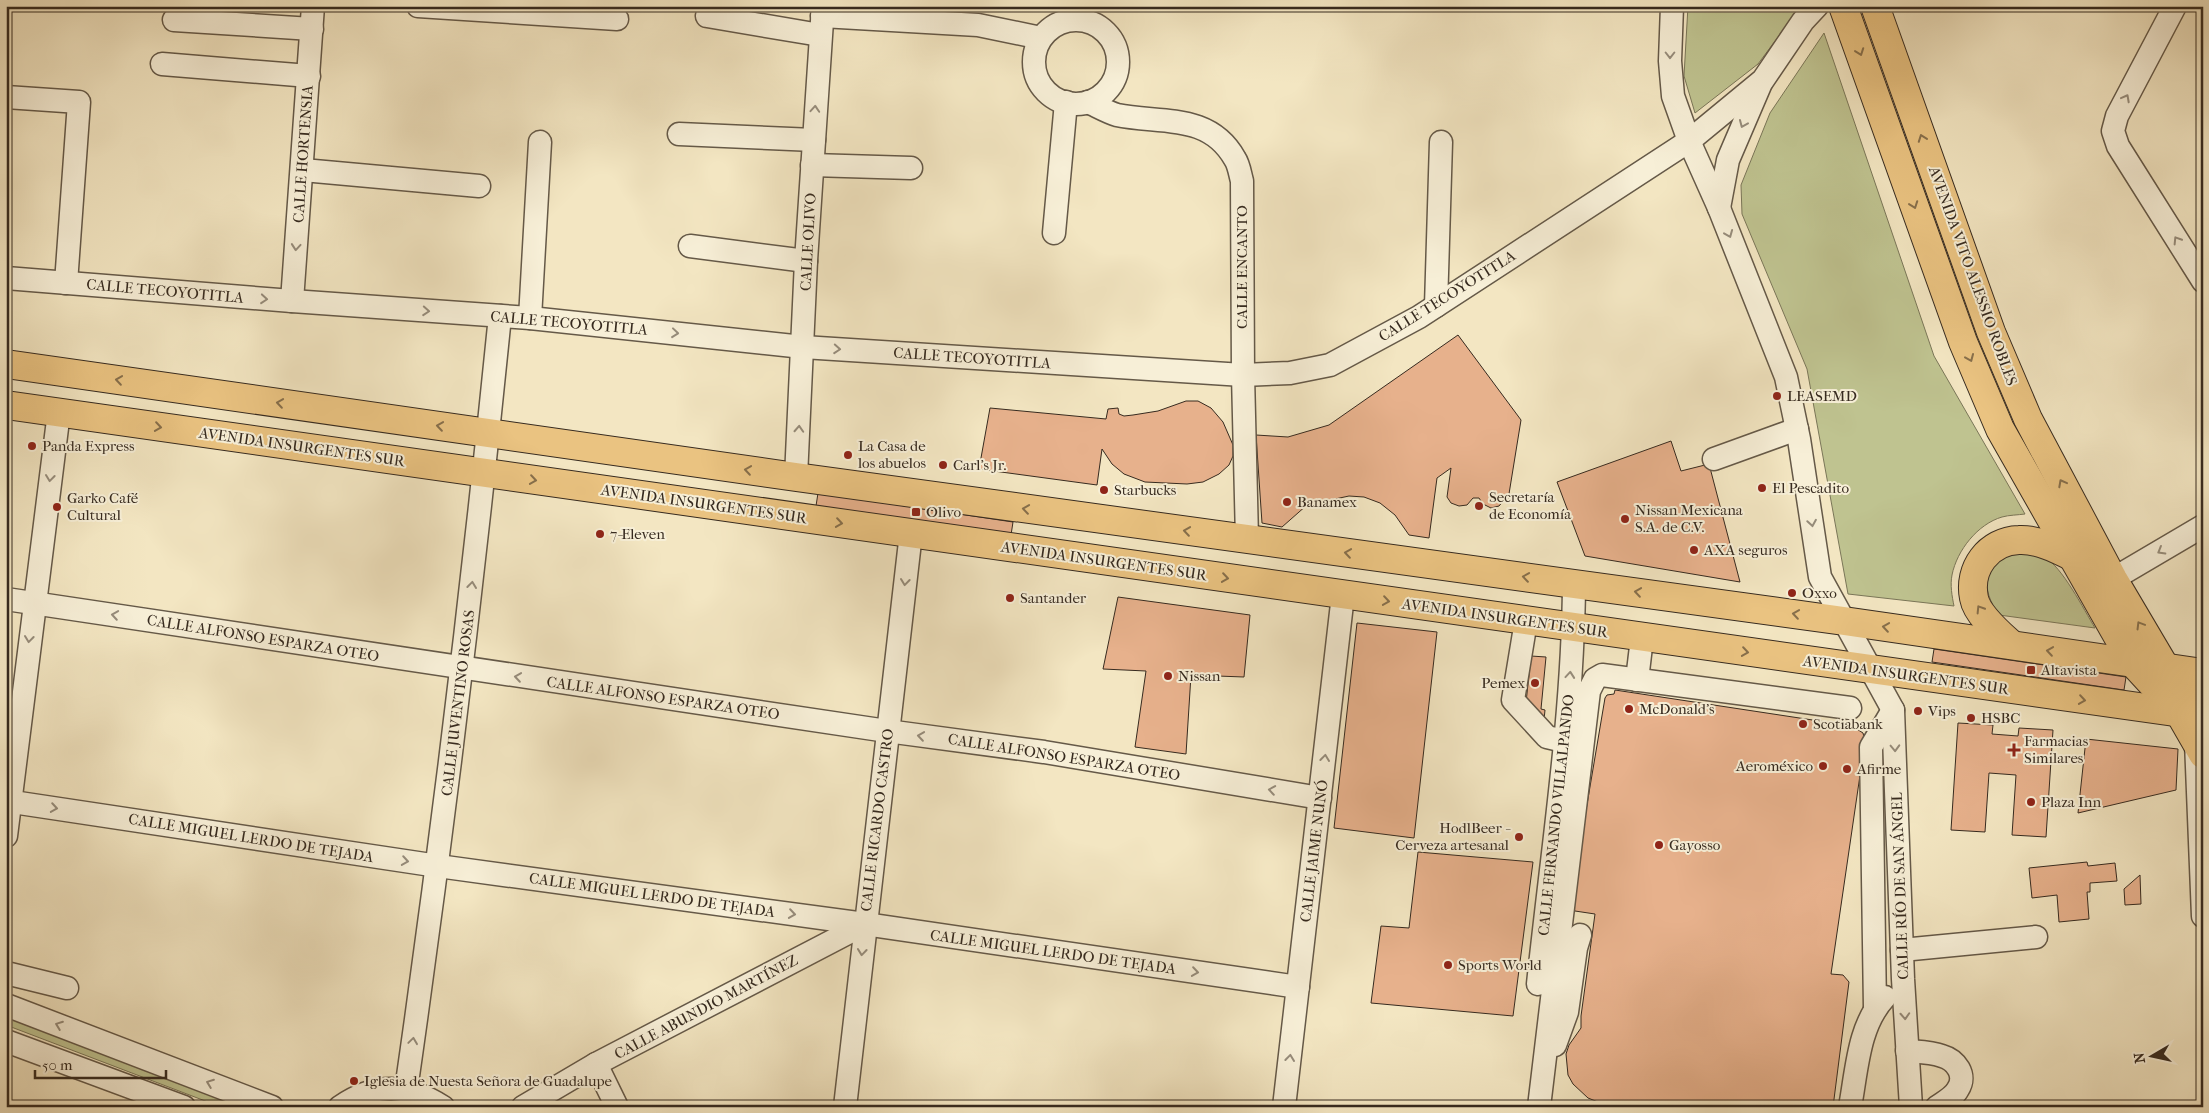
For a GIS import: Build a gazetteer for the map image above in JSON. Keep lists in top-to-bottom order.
{
  "streets": {
    "main road": ["AVENIDA VITO ALESSIO ROBLES", "AVENIDA INSURGENTES SUR"],
    "street": [
      "CALLE HORTENSIA",
      "CALLE OLIVO",
      "CALLE ENCANTO",
      "CALLE TECOYOTITLA",
      "CALLE ALFONSO ESPARZA OTEO",
      "CALLE JUVENTINO ROSAS",
      "CALLE FERNANDO VILLALPANDO",
      "CALLE RICARDO CASTRO",
      "CALLE MIGUEL LERDO DE TEJADA",
      "CALLE JAIME NUNÓ",
      "CALLE RÍO DE SAN ÁNGEL",
      "CALLE ABUNDIO MARTÍNEZ"
    ]
  },
  "crossings": [
    ["CALLE HORTENSIA", "CALLE TECOYOTITLA"],
    ["CALLE OLIVO", "CALLE TECOYOTITLA"],
    ["CALLE ENCANTO", "CALLE TECOYOTITLA"],
    ["AVENIDA VITO ALESSIO ROBLES", "AVENIDA INSURGENTES SUR"],
    ["CALLE TECOYOTITLA", "CALLE JUVENTINO ROSAS"],
    ["AVENIDA INSURGENTES SUR", "CALLE JUVENTINO ROSAS"],
    ["AVENIDA INSURGENTES SUR", "CALLE FERNANDO VILLALPANDO"],
    ["AVENIDA INSURGENTES SUR", "CALLE RICARDO CASTRO"],
    ["AVENIDA INSURGENTES SUR", "CALLE JAIME NUNÓ"],
    ["AVENIDA INSURGENTES SUR", "CALLE RÍO DE SAN ÁNGEL"],
    ["CALLE ALFONSO ESPARZA OTEO", "CALLE JUVENTINO ROSAS"],
    ["CALLE ALFONSO ESPARZA OTEO", "CALLE RICARDO CASTRO"],
    ["CALLE ALFONSO ESPARZA OTEO", "CALLE JAIME NUNÓ"],
    ["CALLE JUVENTINO ROSAS", "CALLE MIGUEL LERDO DE TEJADA"],
    ["CALLE RICARDO CASTRO", "CALLE MIGUEL LERDO DE TEJADA"],
    ["CALLE RICARDO CASTRO", "CALLE ABUNDIO MARTÍNEZ"],
    ["CALLE MIGUEL LERDO DE TEJADA", "CALLE JAIME NUNÓ"],
    ["CALLE MIGUEL LERDO DE TEJADA", "CALLE ABUNDIO MARTÍNEZ"]
  ],
  "one_way": [
    "CALLE HORTENSIA",
    "CALLE OLIVO",
    "CALLE ALFONSO ESPARZA OTEO",
    "CALLE JUVENTINO ROSAS",
    "CALLE RICARDO CASTRO",
    "CALLE MIGUEL LERDO DE TEJADA",
    "CALLE JAIME NUNÓ"
  ],
  "places": {
    "other": [
      "LEASEMD",
      "Panda Express",
      "La Casa de los abuelos",
      "Carl's Jr.",
      "El Pescadito",
      "Starbucks",
      "Banamex",
      "Secretaría de Economía",
      "Garko Café Cultural",
      "Nissan Mexicana S.A. de C.V.",
      "7-Eleven",
      "AXA seguros",
      "Oxxo",
      "Santander",
      "Nissan",
      "Pemex",
      "McDonald's",
      "Vips",
      "HSBC",
      "Scotiabank",
      "Aeroméxico",
      "Afirme",
      "Plaza Inn",
      "HodlBeer - Cerveza artesanal",
      "Gayosso",
      "Sports World",
      "Iglesia de Nuesta Señora de Guadalupe"
    ],
    "transit": ["Olivo", "Altavista"],
    "health": ["Farmacias Similares"]
  },
  "scale_bar": "50 m",
  "north": "left"
}
